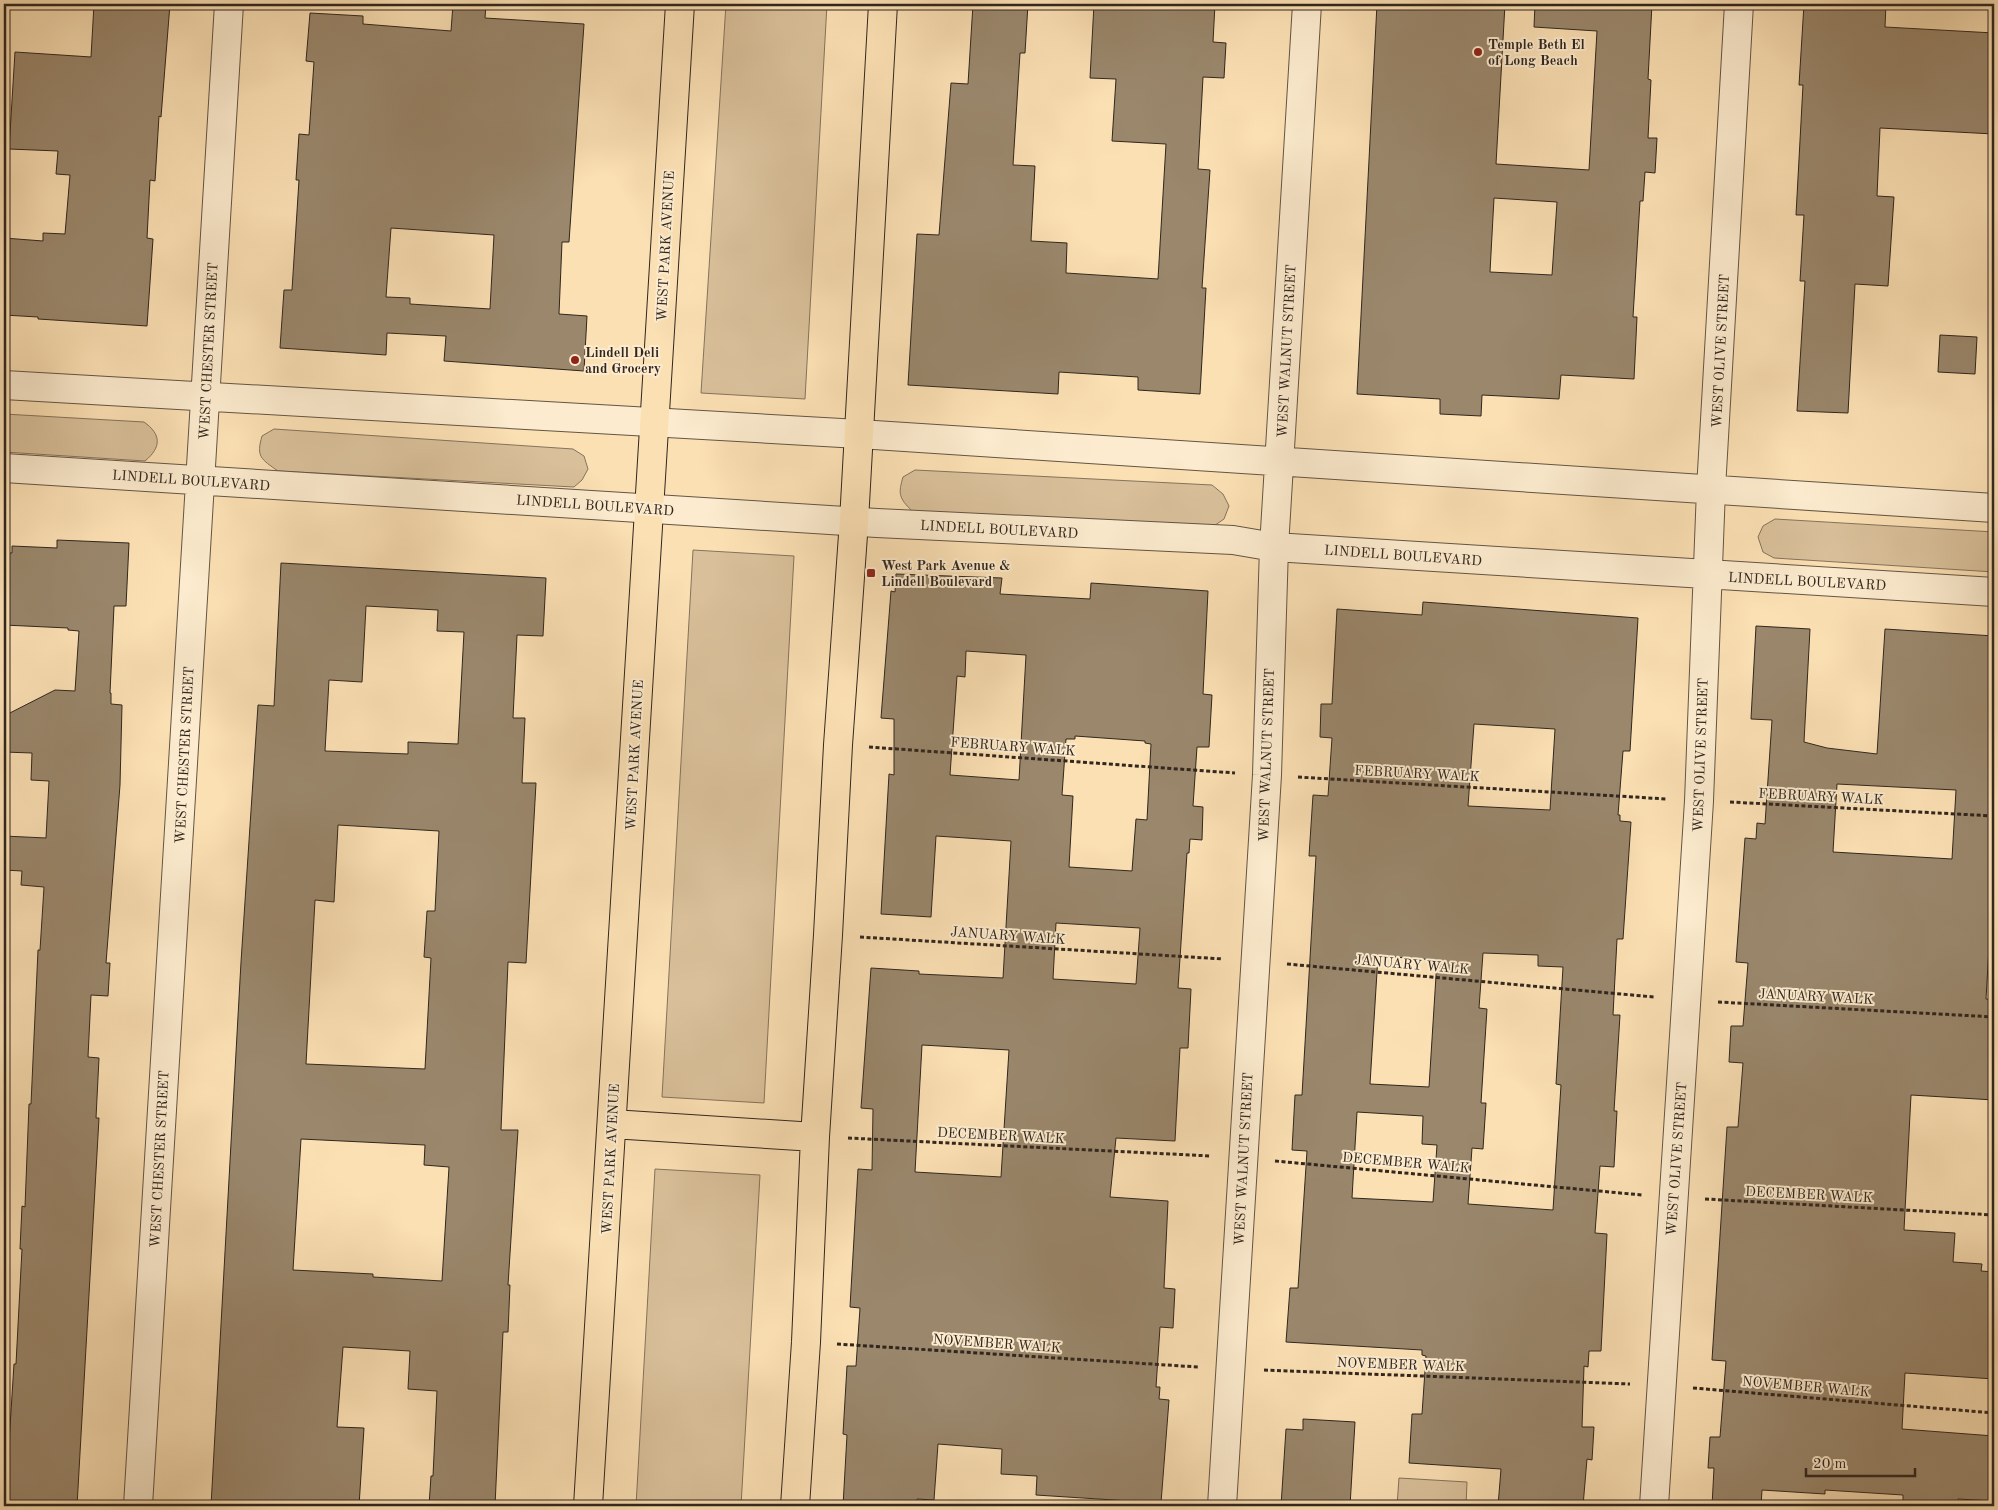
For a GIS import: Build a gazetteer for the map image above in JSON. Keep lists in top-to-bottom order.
{
  "streets": {
    "highway": ["WEST PARK AVENUE"],
    "street": [
      "WEST CHESTER STREET",
      "WEST WALNUT STREET",
      "WEST OLIVE STREET",
      "LINDELL BOULEVARD"
    ],
    "path": [
      "FEBRUARY WALK",
      "JANUARY WALK",
      "DECEMBER WALK",
      "NOVEMBER WALK"
    ]
  },
  "crossings": [
    ["WEST PARK AVENUE", "LINDELL BOULEVARD"],
    ["WEST CHESTER STREET", "LINDELL BOULEVARD"],
    ["WEST WALNUT STREET", "LINDELL BOULEVARD"],
    ["WEST WALNUT STREET", "FEBRUARY WALK"],
    ["WEST WALNUT STREET", "JANUARY WALK"],
    ["WEST WALNUT STREET", "DECEMBER WALK"],
    ["WEST WALNUT STREET", "NOVEMBER WALK"],
    ["WEST OLIVE STREET", "LINDELL BOULEVARD"],
    ["WEST OLIVE STREET", "FEBRUARY WALK"],
    ["WEST OLIVE STREET", "JANUARY WALK"],
    ["WEST OLIVE STREET", "DECEMBER WALK"],
    ["WEST OLIVE STREET", "NOVEMBER WALK"]
  ],
  "places": {
    "other": ["Temple Beth El of Long Beach", "Lindell Deli and Grocery"],
    "transit": ["West Park Avenue & Lindell Boulevard"]
  },
  "scale_bar": "20 m"
}
